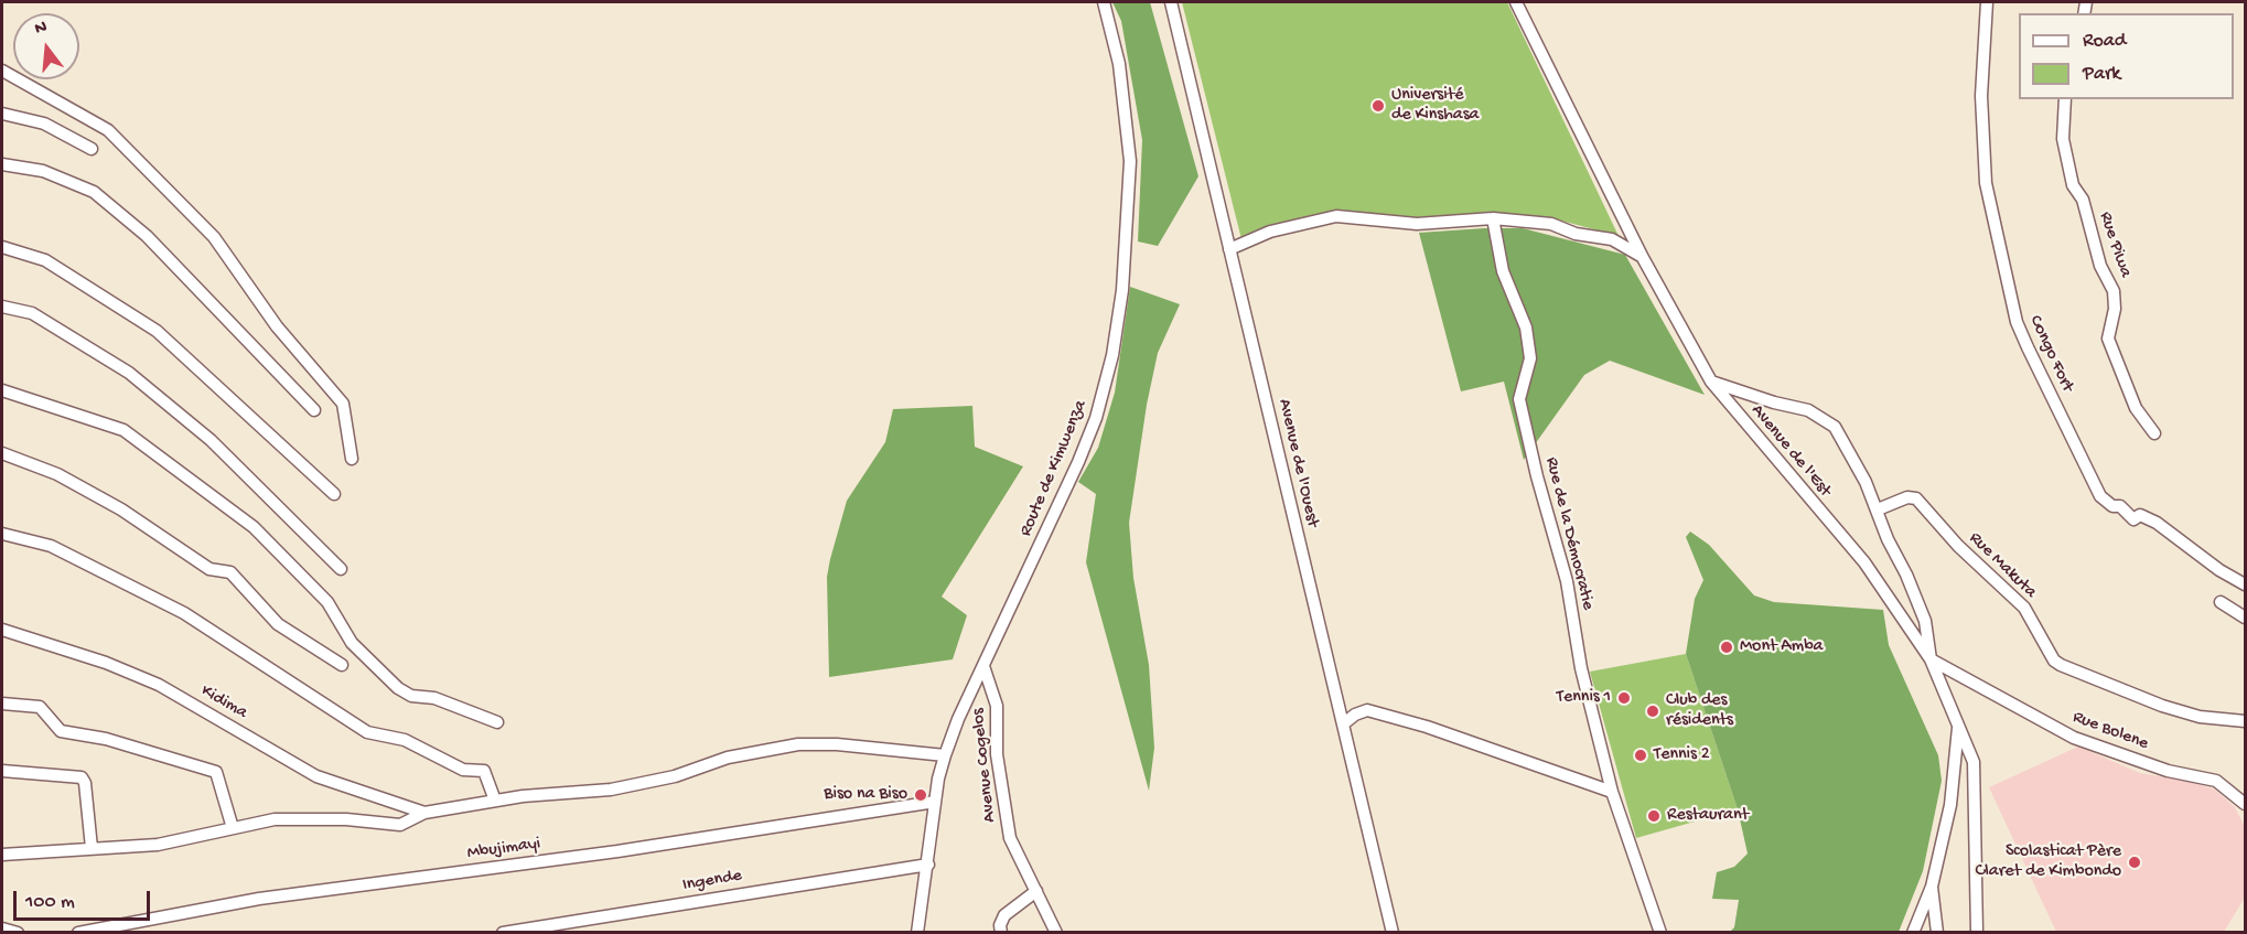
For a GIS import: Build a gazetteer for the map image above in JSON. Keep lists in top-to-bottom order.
{
  "streets": {
    "street": [
      "Rue Piwa",
      "Congo Fort",
      "Avenue de l'Est",
      "Avenue de l'Ouest",
      "Route de Kimwenza",
      "Rue de la Démocratie",
      "Rue Makuta",
      "Kidima",
      "Rue Bolene",
      "Avenue Cogelos",
      "Mbujimayi",
      "Ingende"
    ]
  },
  "crossings": [
    ["Avenue de l'Est", "Rue Bolene"],
    ["Route de Kimwenza", "Avenue Cogelos"],
    ["Route de Kimwenza", "Mbujimayi"],
    ["Route de Kimwenza", "Ingende"]
  ],
  "places": [
    "Université de Kinshasa",
    "Mont Amba",
    "Tennis 1",
    "Club des résidents",
    "Tennis 2",
    "Biso na Biso",
    "Restaurant",
    "Scolasticat Père Claret de Kimbondo"
  ],
  "legend": ["Road", "Park"],
  "scale_bar": "100 m",
  "north": "top"
}
